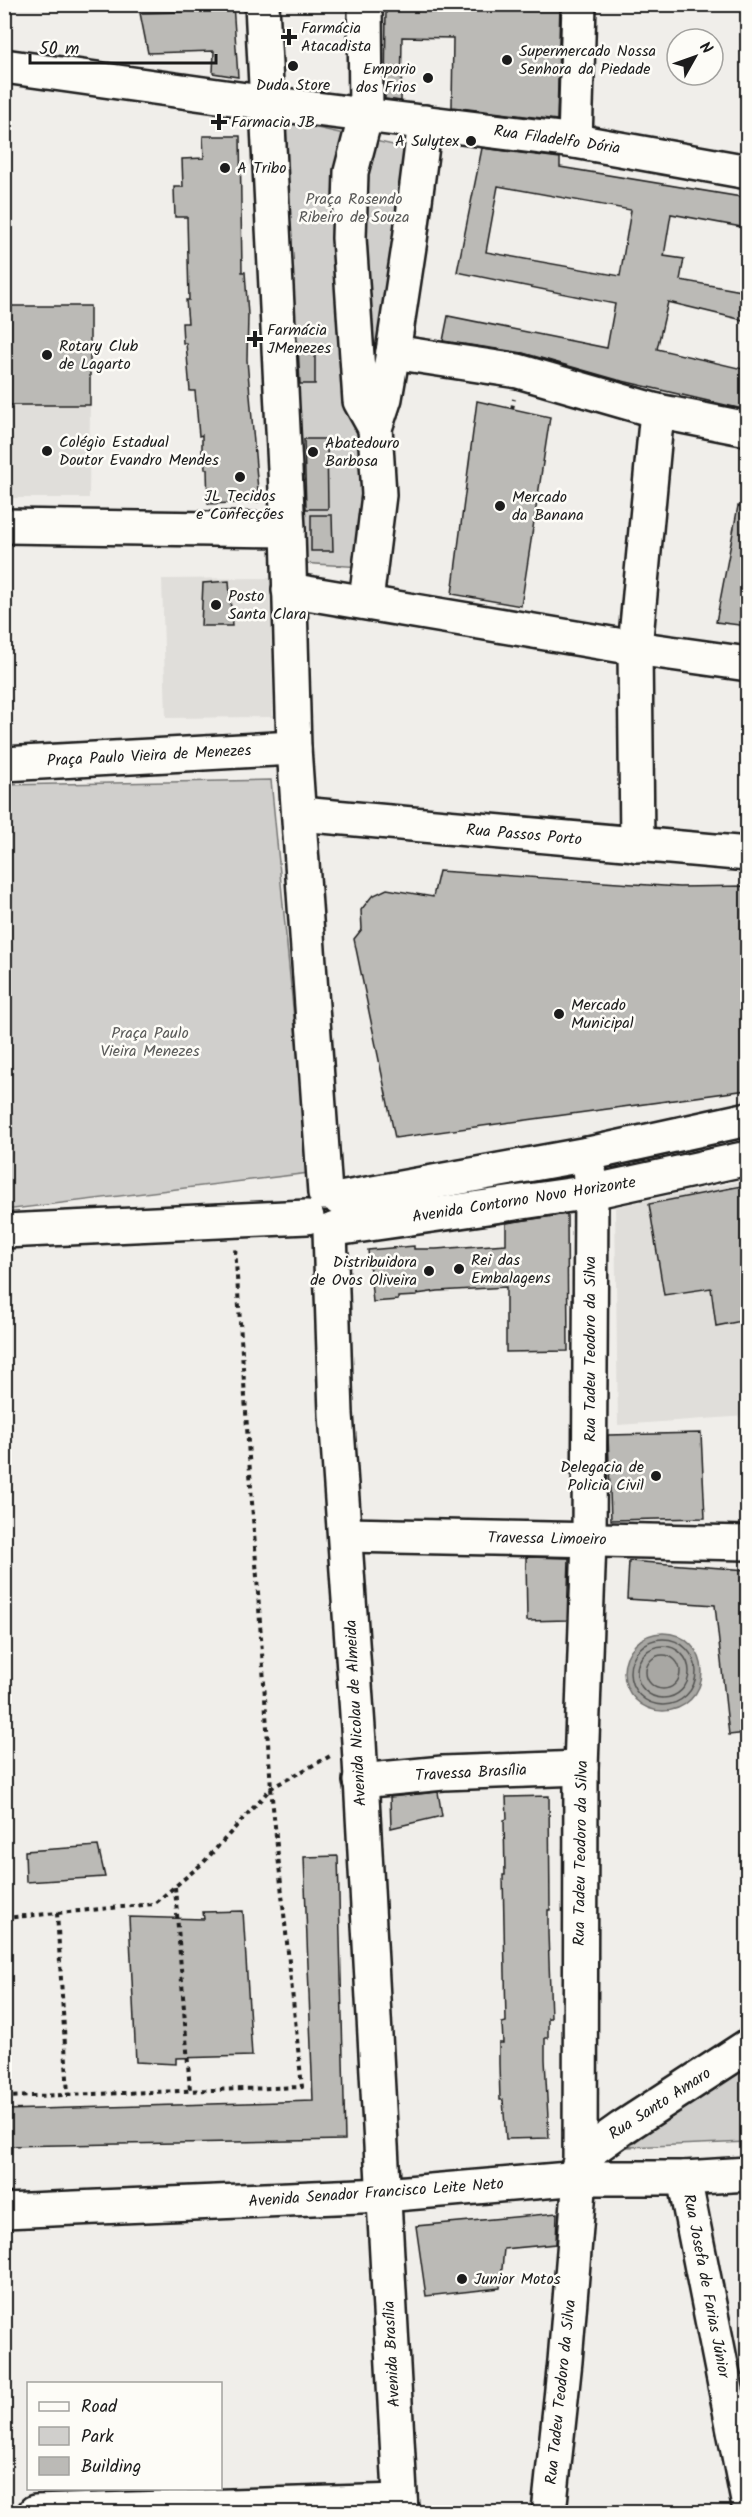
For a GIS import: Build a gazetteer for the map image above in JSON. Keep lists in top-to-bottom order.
{
  "streets": {
    "street": [
      "Rua Filadelfo Dória",
      "Praça Paulo Vieira de Menezes",
      "Rua Passos Porto",
      "Avenida Contorno Novo Horizonte",
      "Rua Tadeu Teodoro da Silva",
      "Travessa Limoeiro",
      "Avenida Nicolau de Almeida",
      "Travessa Brasília",
      "Rua Santo Amaro",
      "Avenida Senador Francisco Leite Neto",
      "Rua Josefa de Farias Júnior",
      "Avenida Brasília"
    ]
  },
  "crossings": [
    ["Avenida Contorno Novo Horizonte", "Rua Tadeu Teodoro da Silva"],
    ["Avenida Contorno Novo Horizonte", "Avenida Nicolau de Almeida"],
    ["Rua Tadeu Teodoro da Silva", "Travessa Limoeiro"],
    ["Rua Tadeu Teodoro da Silva", "Travessa Brasília"],
    ["Rua Tadeu Teodoro da Silva", "Rua Santo Amaro"],
    ["Rua Tadeu Teodoro da Silva", "Avenida Senador Francisco Leite Neto"],
    ["Travessa Limoeiro", "Avenida Nicolau de Almeida"],
    ["Avenida Nicolau de Almeida", "Travessa Brasília"],
    ["Avenida Nicolau de Almeida", "Avenida Senador Francisco Leite Neto"],
    ["Avenida Nicolau de Almeida", "Avenida Brasília"],
    ["Rua Santo Amaro", "Avenida Senador Francisco Leite Neto"],
    ["Avenida Senador Francisco Leite Neto", "Rua Josefa de Farias Júnior"],
    ["Avenida Senador Francisco Leite Neto", "Avenida Brasília"]
  ],
  "parks": ["Praça Rosendo Ribeiro de Souza", "Praça Paulo Vieira Menezes"],
  "places": {
    "health": ["Farmácia Atacadista", "Farmacia JB", "Farmácia JMenezes"],
    "other": [
      "Supermercado Nossa Senhora da Piedade",
      "Duda Store",
      "Emporio dos Frios",
      "A Sulytex",
      "A Tribo",
      "Rotary Club de Lagarto",
      "Colégio Estadual Doutor Evandro Mendes",
      "Abatedouro Barbosa",
      "JL Tecidos e Confecções",
      "Mercado da Banana",
      "Posto Santa Clara",
      "Mercado Municipal",
      "Rei das Embalagens",
      "Distribuidora de Ovos Oliveira",
      "Delegacia de Policia Civil",
      "Junior Motos"
    ]
  },
  "legend": ["Road", "Park", "Building"],
  "scale_bar": "50 m",
  "north": "top right"
}
